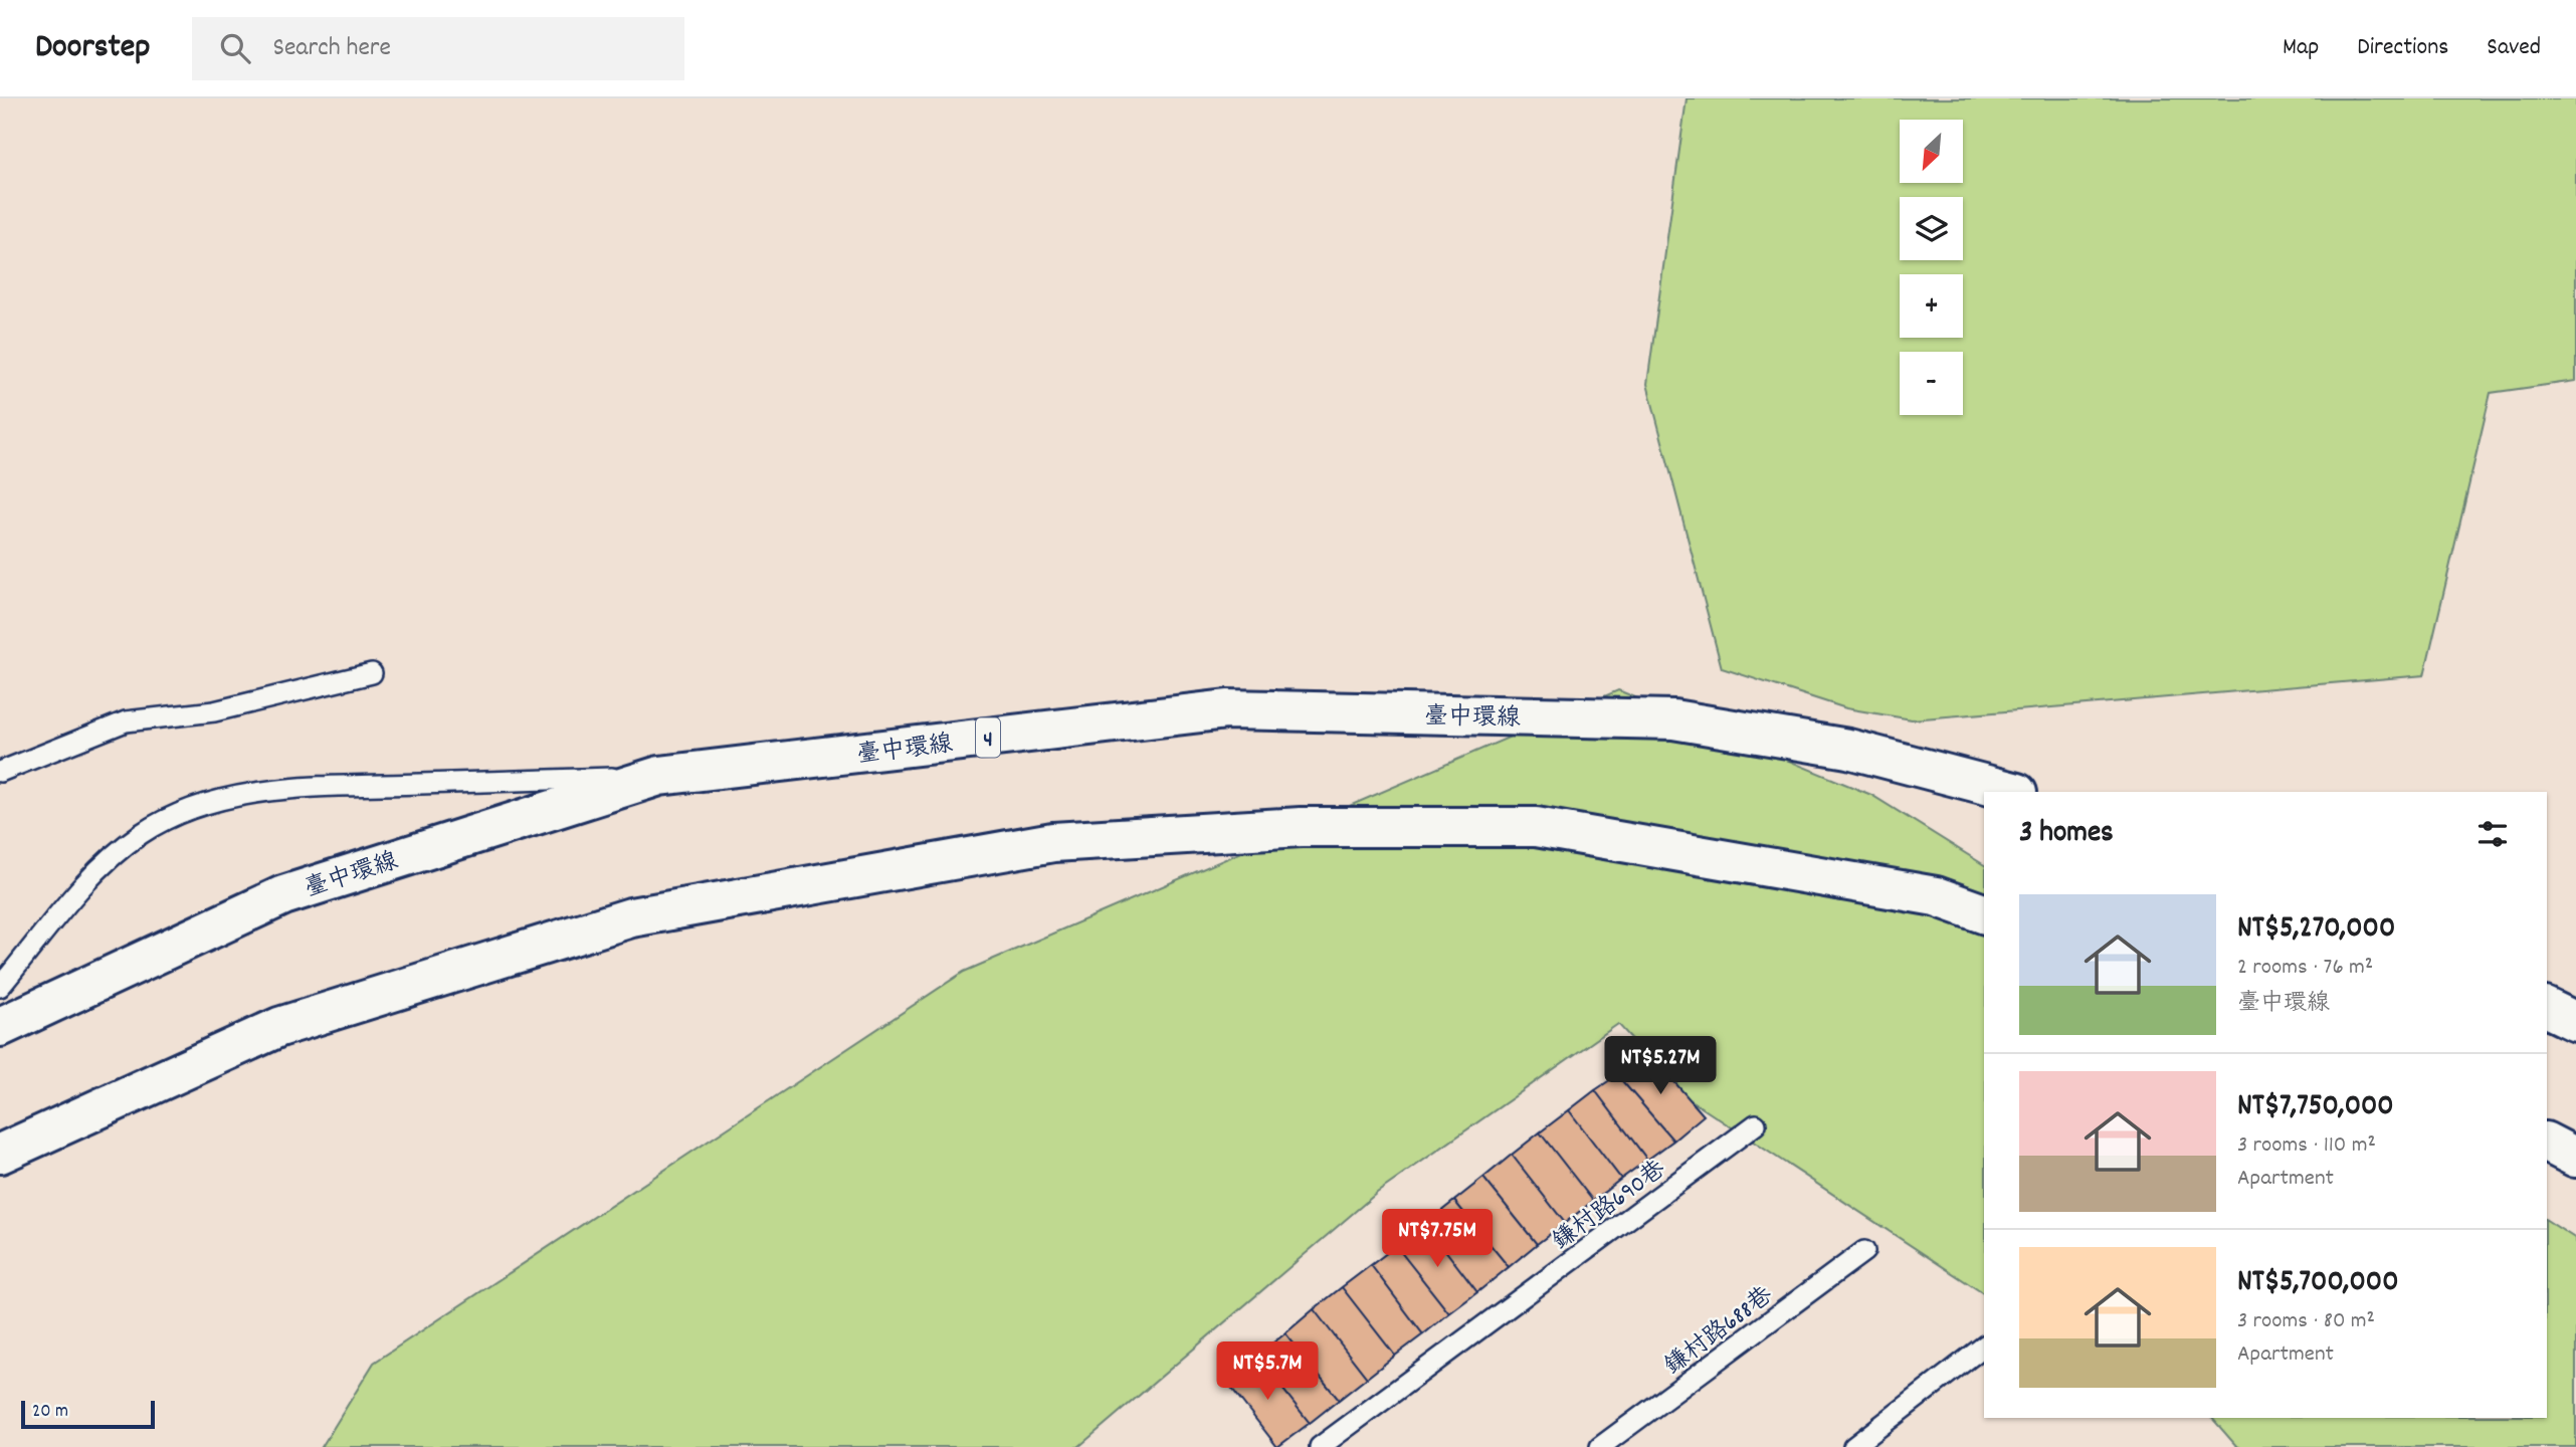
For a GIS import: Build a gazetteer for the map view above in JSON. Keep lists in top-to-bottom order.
{
  "streets": {
    "highway": ["臺中環線", "4"],
    "lane": ["鎌村路690巷", "鎌村路688巷"]
  },
  "scale_bar": "20 m",
  "north": "bottom left",
  "page": {
    "header": "Doorstep",
    "search": "Search here",
    "nav": ["Map", "Directions", "Saved"],
    "map_buttons": ["+", "−"],
    "heading": "3 homes",
    "list": [
      {
        "name": "NT$5,270,000",
        "note": "2 rooms · 76 m² · 臺中環線"
      },
      {
        "name": "NT$7,750,000",
        "note": "3 rooms · 110 m² · Apartment"
      },
      {
        "name": "NT$5,700,000",
        "note": "3 rooms · 80 m² · Apartment"
      }
    ],
    "price": ["NT$5.27M", "NT$7.75M", "NT$5.7M"],
    "scale": "20 m"
  }
}
